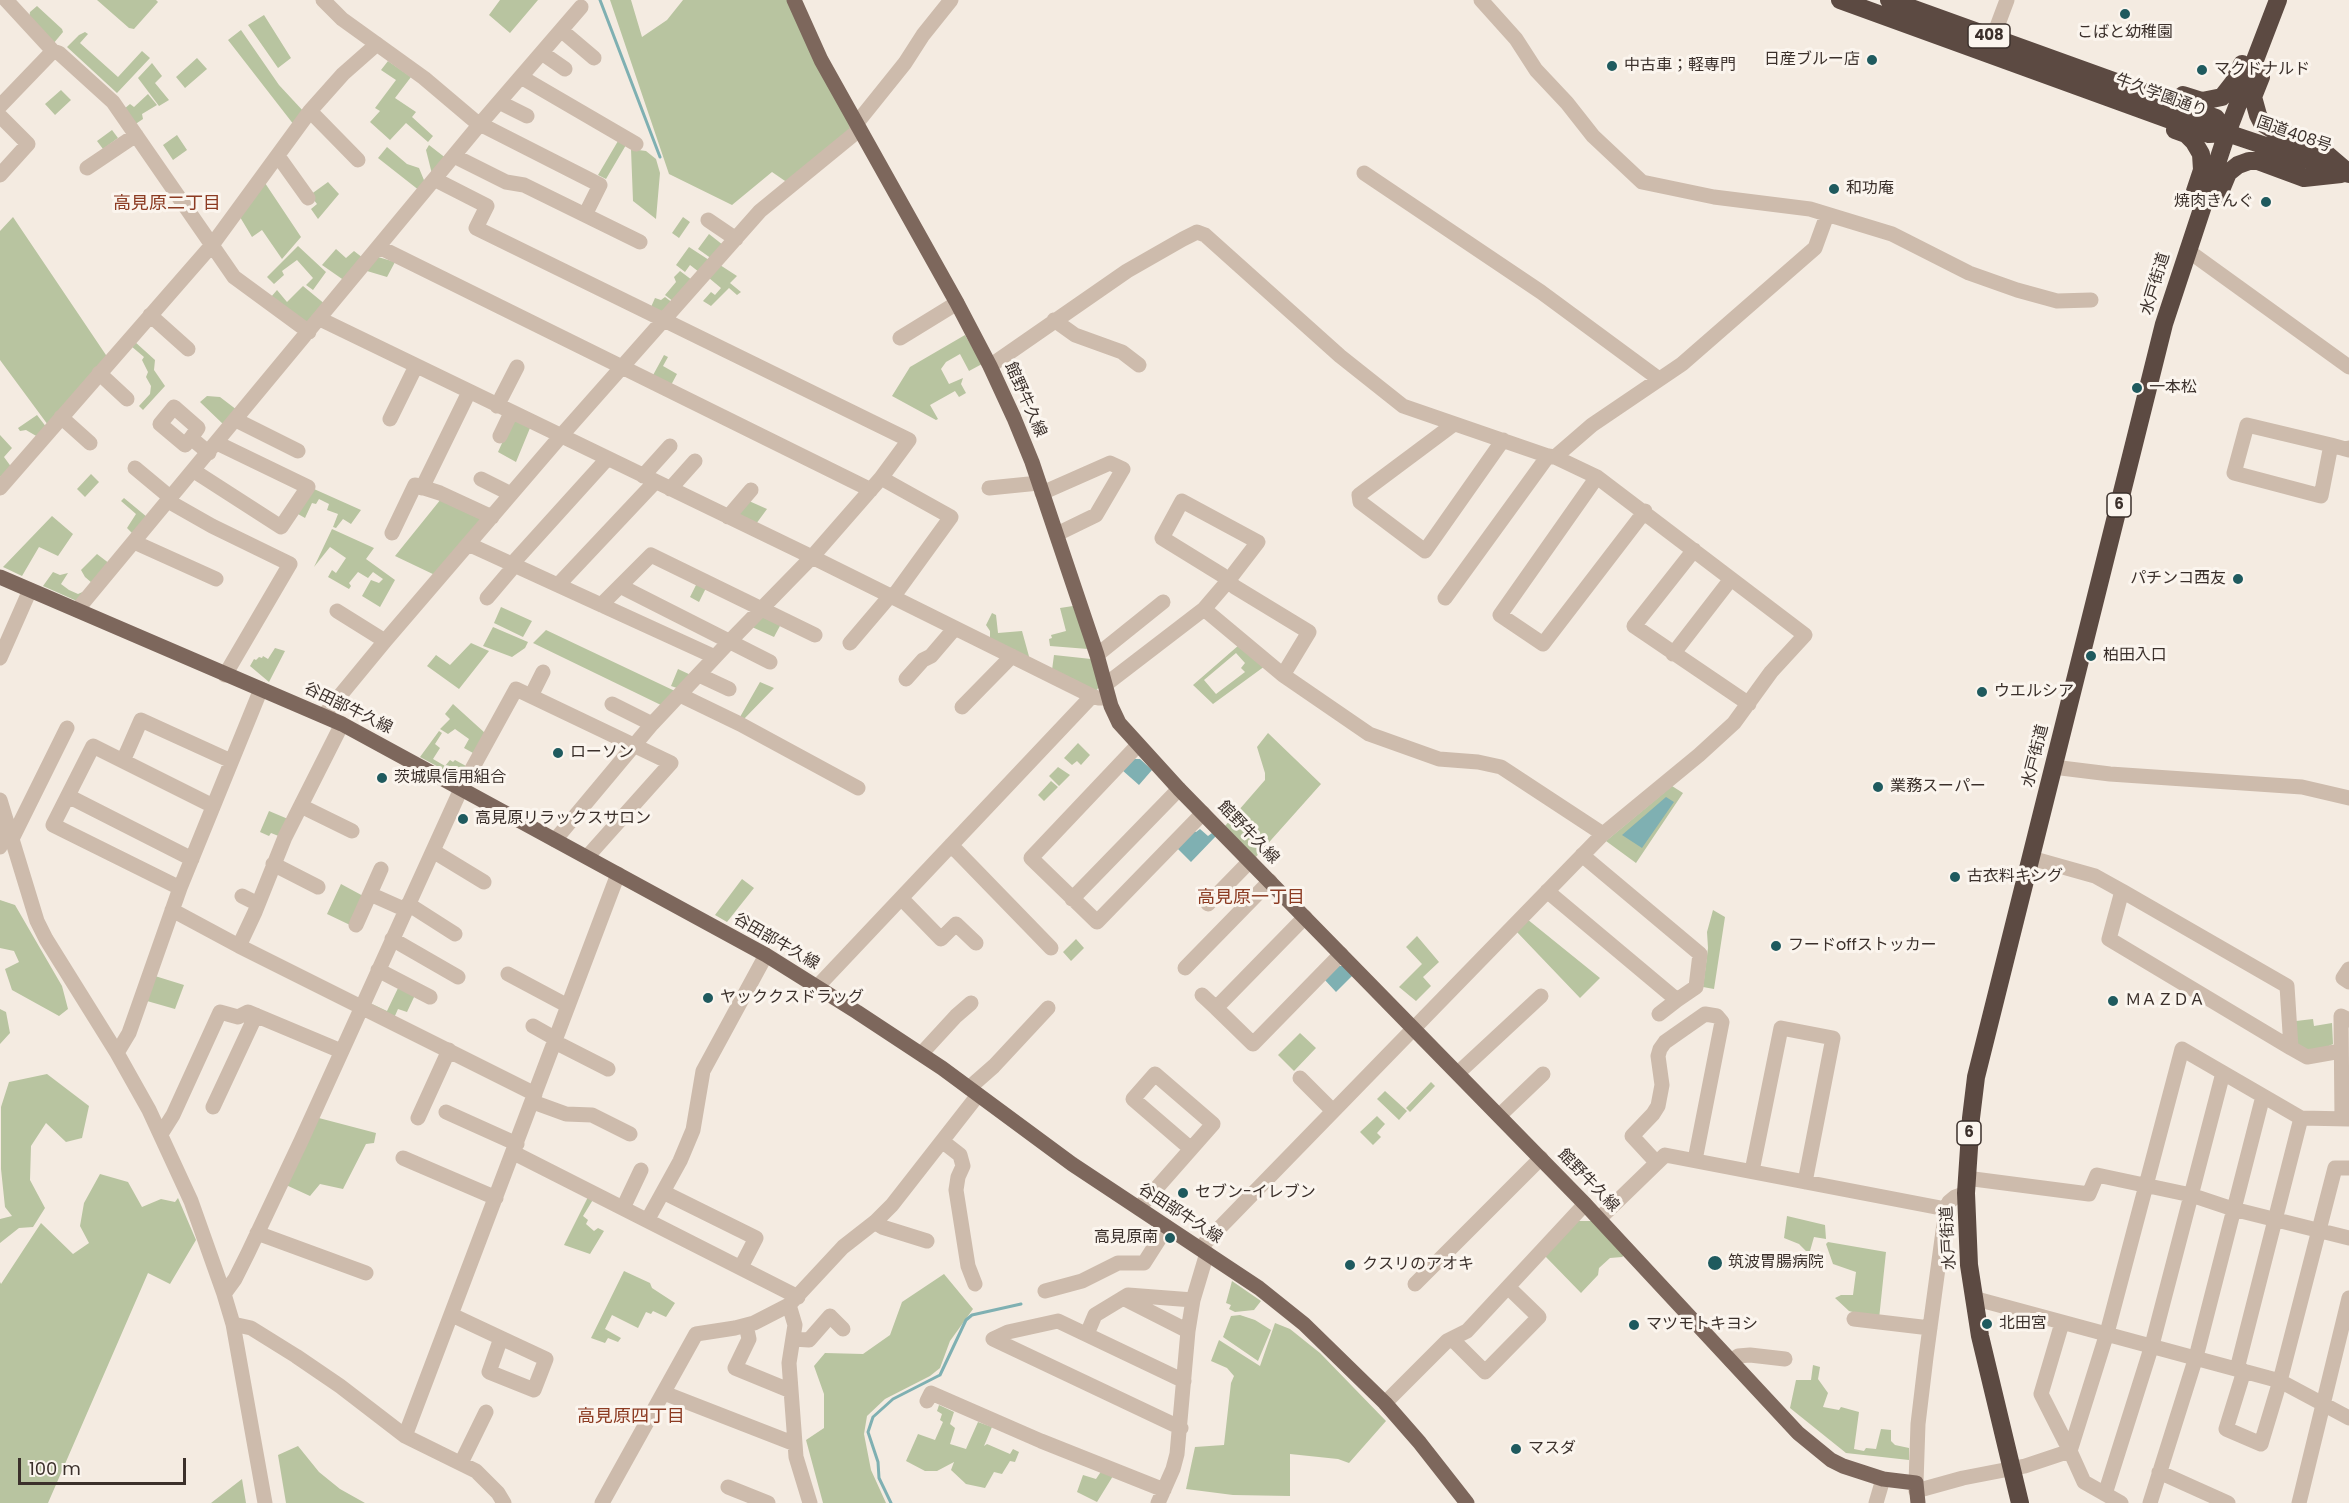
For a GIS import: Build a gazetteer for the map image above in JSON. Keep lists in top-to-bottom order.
{
  "streets": {
    "highway": [
      "408",
      "牛久学園通り",
      "国道408号",
      "水戸街道",
      "6"
    ],
    "main road": ["館野牛久線", "谷田部牛久線"]
  },
  "crossings": [
    ["牛久学園通り", "国道408号"],
    ["牛久学園通り", "水戸街道"],
    ["国道408号", "水戸街道"]
  ],
  "districts": ["高見原二丁目", "高見原一丁目", "高見原四丁目"],
  "places": [
    "こばと幼稚園",
    "日産ブルー店",
    "中古車；軽専門",
    "マクドナルド",
    "和功庵",
    "焼肉きんぐ",
    "一本松",
    "パチンコ西友",
    "柏田入口",
    "ウエルシア",
    "ローソン",
    "茨城県信用組合",
    "業務スーパー",
    "高見原リラックスサロン",
    "古衣料キング",
    "フードoffストッカー",
    "ヤッククスドラッグ",
    "ＭＡＺＤＡ",
    "セブン-イレブン",
    "高見原南",
    "筑波胃腸病院",
    "クスリのアオキ",
    "北田宮",
    "マツモトキヨシ",
    "マスダ"
  ],
  "scale_bar": "100 m"
}
